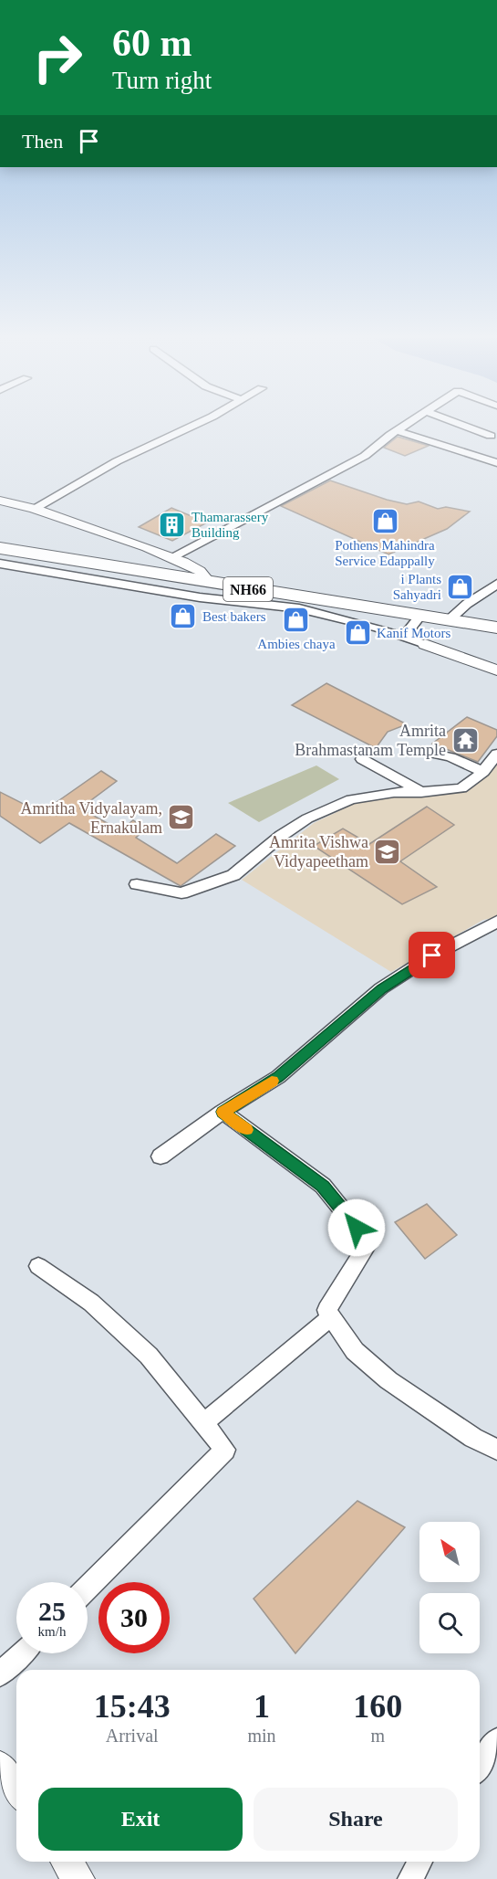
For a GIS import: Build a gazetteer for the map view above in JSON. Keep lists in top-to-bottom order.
{
  "streets": {
    "highway": ["NH66"]
  },
  "places": {
    "shop": [
      "Pothens Mahindra Service Edappally",
      "i Plants Sahyadri",
      "Best bakers",
      "Ambies chaya",
      "Kanif Motors"
    ],
    "building": ["Thamarassery Building"],
    "temple": ["Amrita Brahmastanam Temple"],
    "school or university": ["Amritha Vidyalayam, Ernakulam", "Amrita Vishwa Vidyapeetham"]
  },
  "north": "top left",
  "page": {
    "turn": ["60 m", "Turn right"],
    "then": "Then",
    "speed": "25 km/h",
    "limit": "30",
    "eta": [
      "15:43",
      "Arrival",
      "1",
      "min",
      "160",
      "m"
    ],
    "buttons": ["Exit", "Share"]
  }
}
